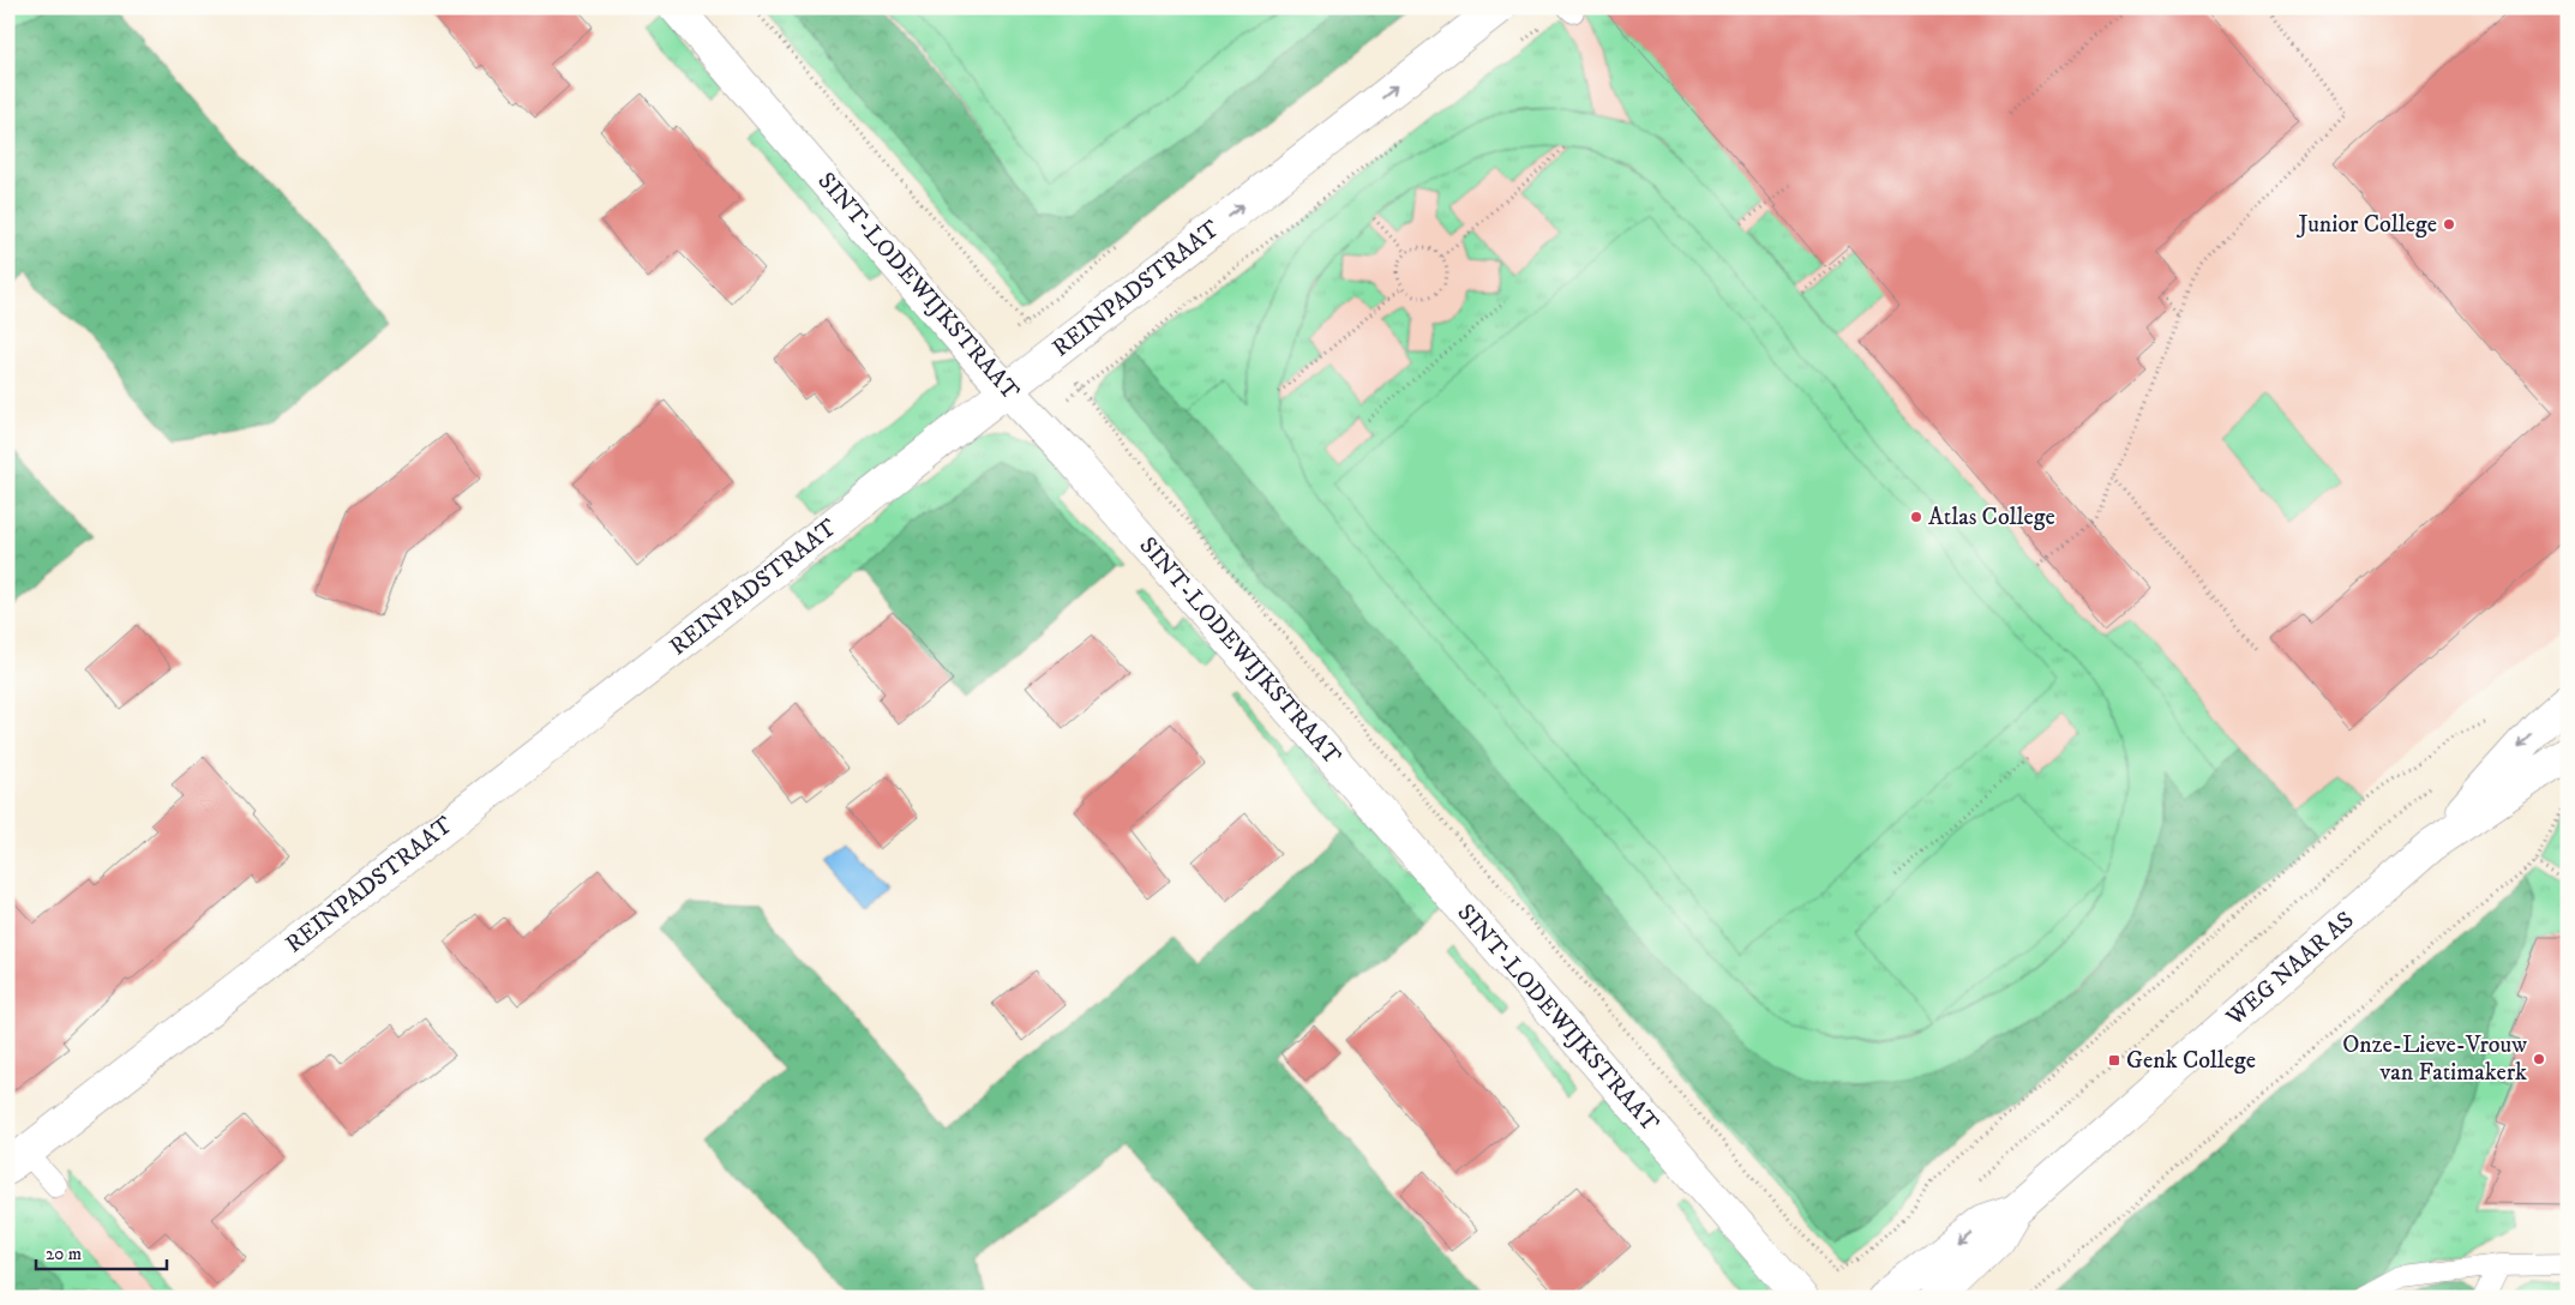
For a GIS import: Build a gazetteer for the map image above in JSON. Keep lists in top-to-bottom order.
{
  "streets": {
    "street": ["SINT-LODEWIJKSTRAAT", "REINPADSTRAAT", "WEG NAAR AS"]
  },
  "crossings": [
    ["SINT-LODEWIJKSTRAAT", "REINPADSTRAAT"]
  ],
  "places": {
    "other": ["Junior College", "Atlas College", "Onze-Lieve-Vrouw van Fatimakerk"],
    "transit": ["Genk College"]
  },
  "scale_bar": "20 m"
}
